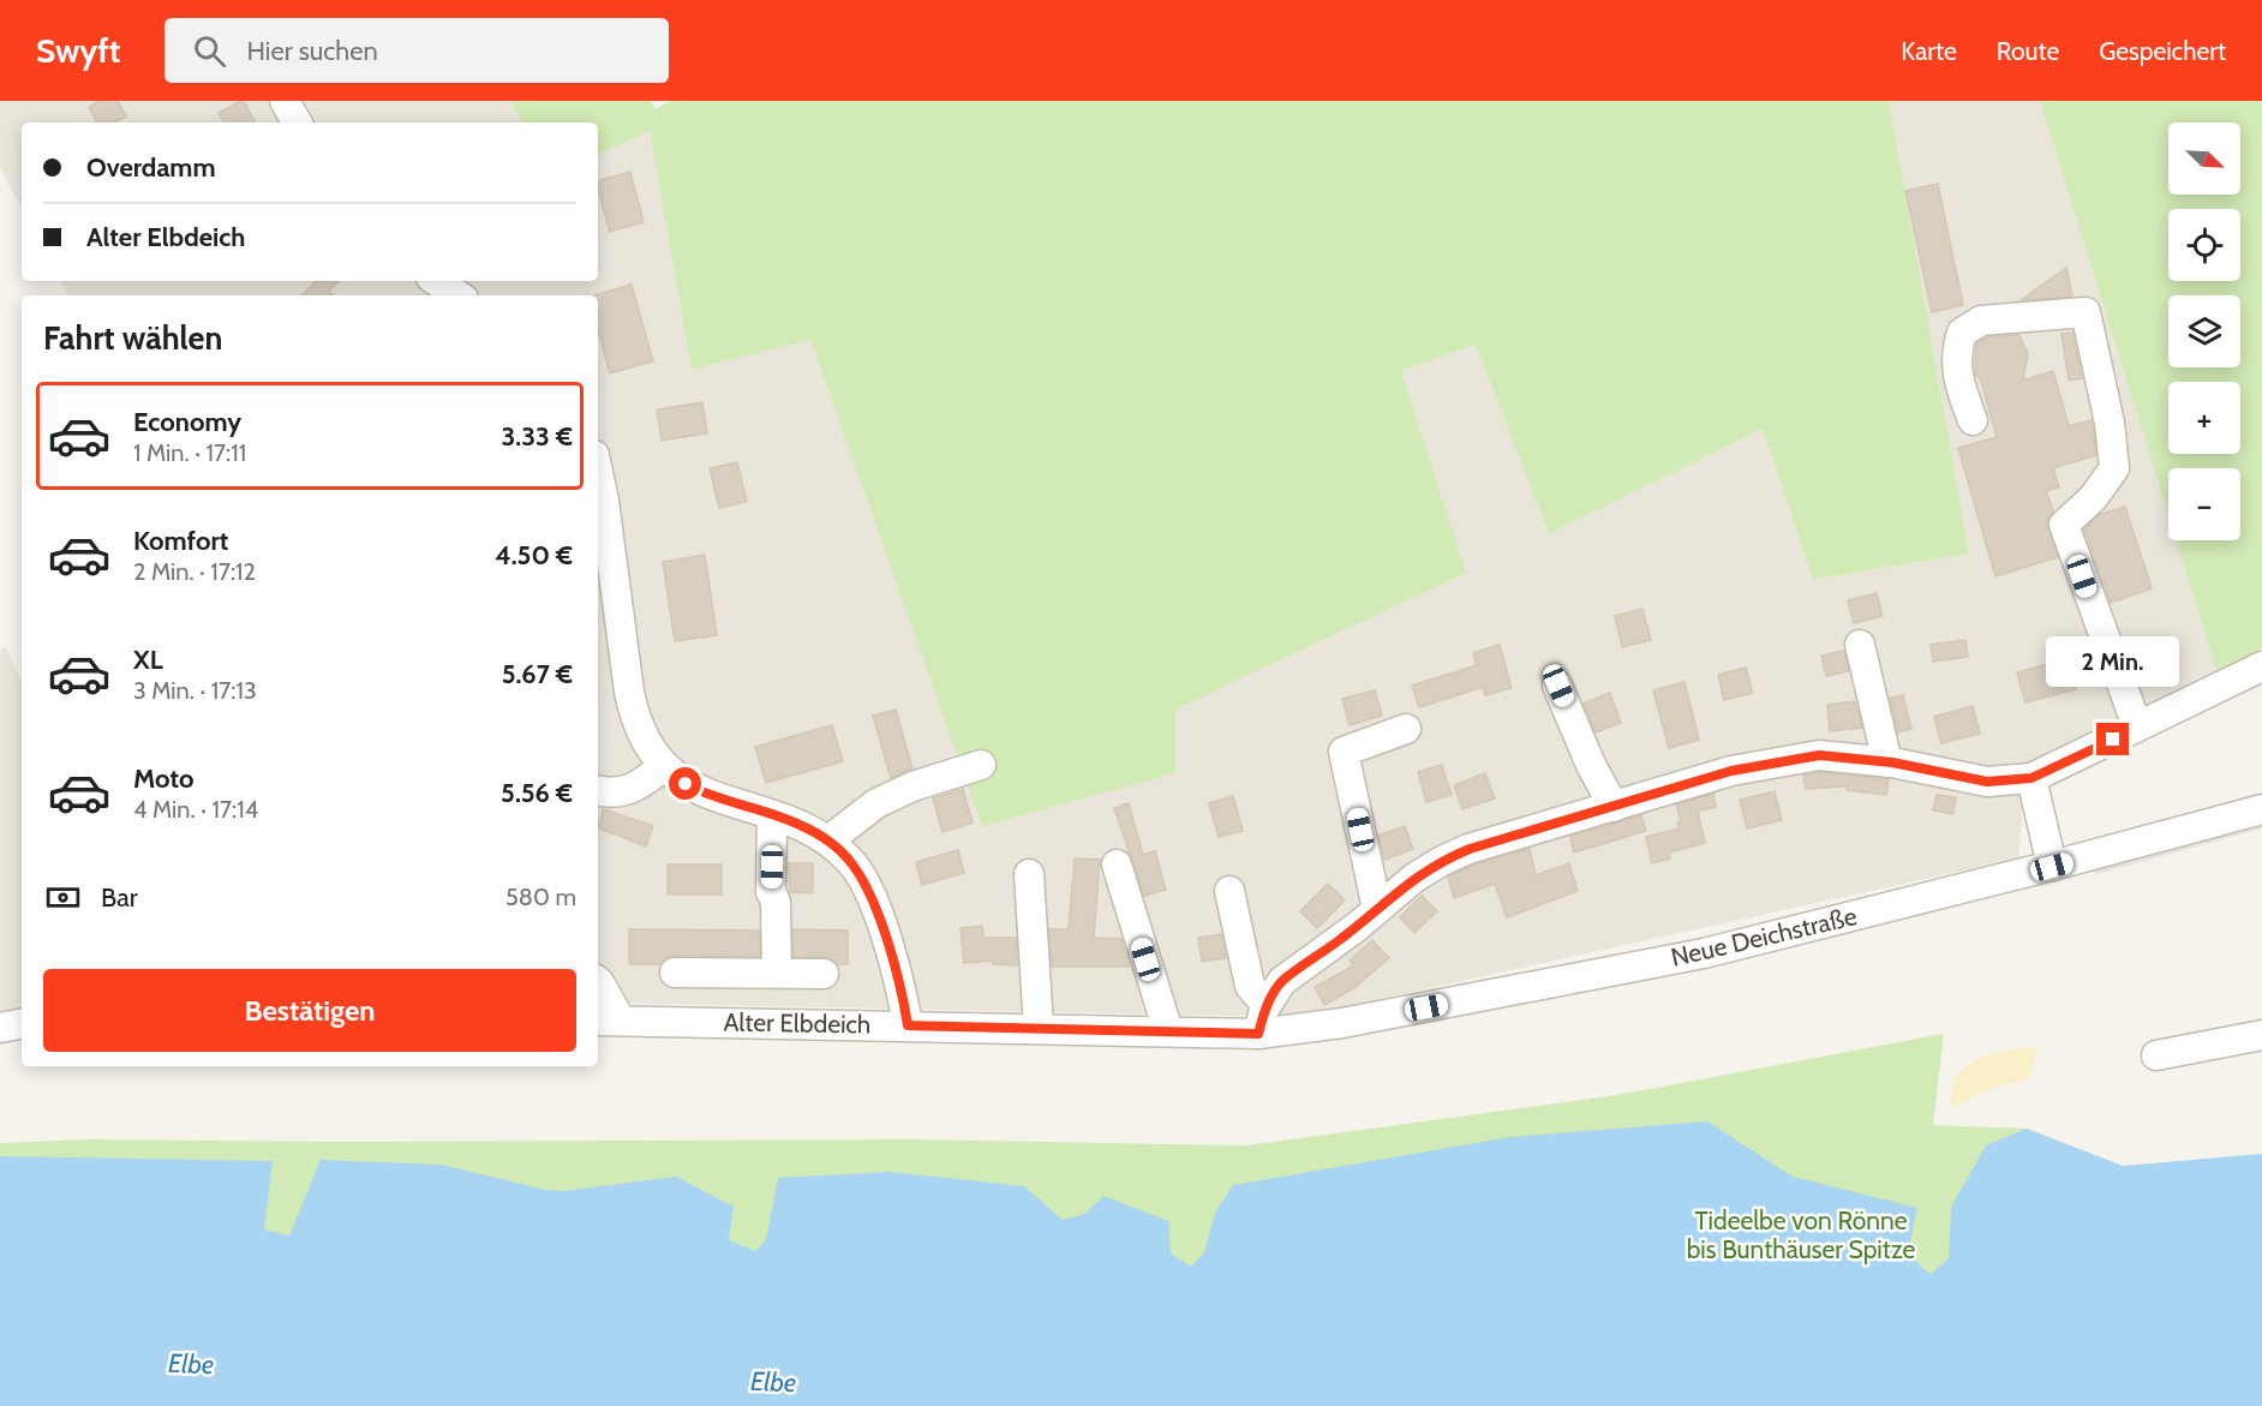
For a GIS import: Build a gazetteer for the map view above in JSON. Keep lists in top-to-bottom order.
{
  "streets": {
    "street": ["Neue Deichstraße", "Alter Elbdeich"]
  },
  "crossings": [
    ["Neue Deichstraße", "Alter Elbdeich"]
  ],
  "water": ["Elbe"],
  "parks": ["Tideelbe von Rönne bis Bunthäuser Spitze"],
  "north": "bottom right",
  "page": {
    "header": "Swyft",
    "search": "Hier suchen",
    "nav": ["Karte", "Route", "Gespeichert"],
    "map_buttons": ["+", "−"],
    "banner": ["Overdamm", "Alter Elbdeich"],
    "heading": "Fahrt wählen",
    "list": [
      {
        "name": "Economy",
        "note": "1 Min. · 17:11",
        "value": "3.33 €"
      },
      {
        "name": "Komfort",
        "note": "2 Min. · 17:12",
        "value": "4.50 €"
      },
      {
        "name": "XL",
        "note": "3 Min. · 17:13",
        "value": "5.67 €"
      },
      {
        "name": "Moto",
        "note": "4 Min. · 17:14",
        "value": "5.56 €"
      }
    ],
    "bubble": "2 Min.",
    "pay": ["Bar", "580 m"],
    "buttons": "Bestätigen"
  }
}
